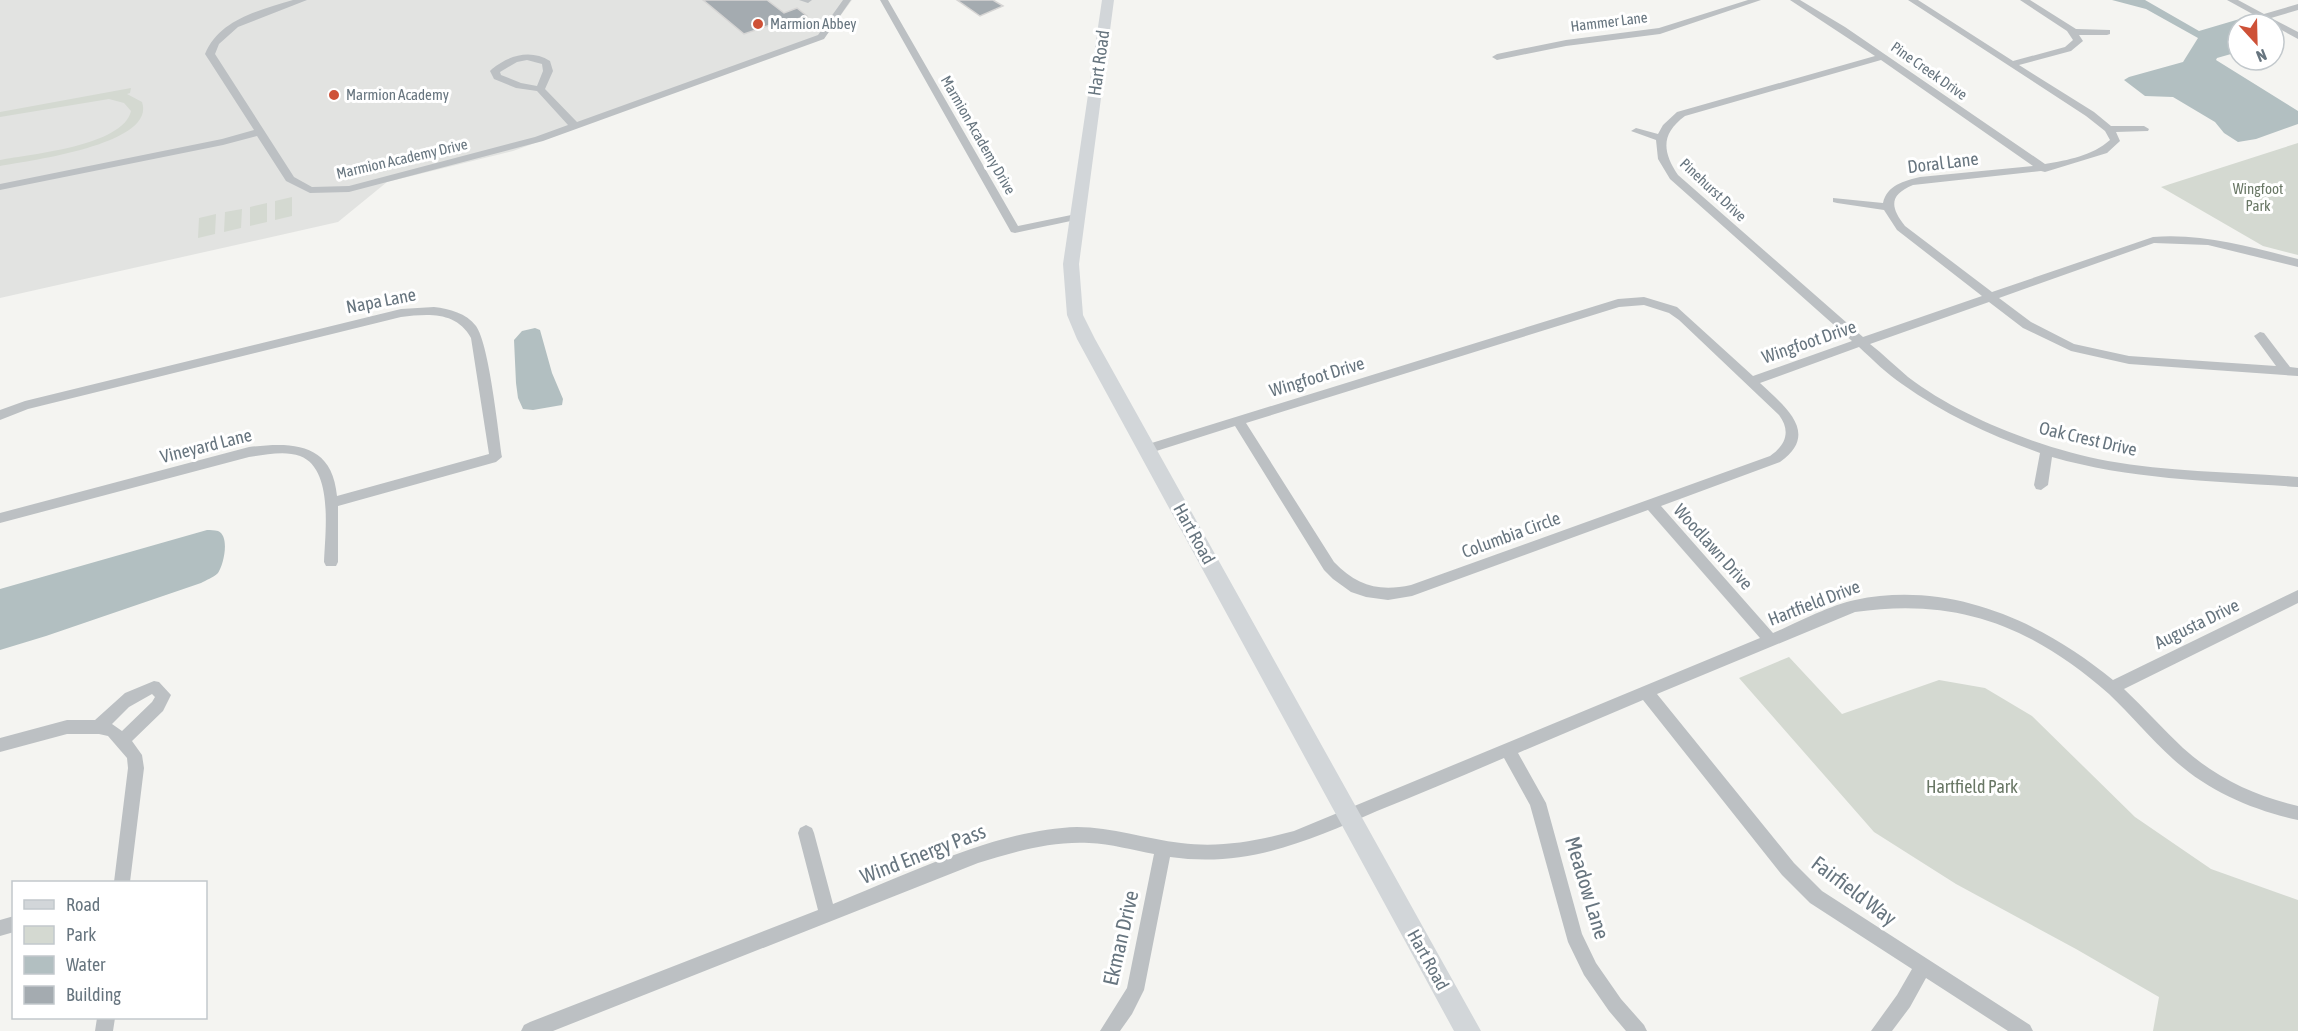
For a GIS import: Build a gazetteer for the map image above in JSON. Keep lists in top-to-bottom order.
{
  "streets": {
    "street": [
      "Hammer Lane",
      "Hart Road",
      "Pine Creek Drive",
      "Marmion Academy Drive",
      "Doral Lane",
      "Pinehurst Drive",
      "Napa Lane",
      "Wingfoot Drive",
      "Oak Crest Drive",
      "Vineyard Lane",
      "Columbia Circle",
      "Woodlawn Drive",
      "Hartfield Drive",
      "Augusta Drive",
      "Wind Energy Pass",
      "Meadow Lane",
      "Fairfield Way",
      "Ekman Drive"
    ]
  },
  "crossings": [
    ["Hart Road", "Marmion Academy Drive"],
    ["Hart Road", "Wingfoot Drive"],
    ["Hart Road", "Hartfield Drive"],
    ["Hart Road", "Wind Energy Pass"],
    ["Pine Creek Drive", "Doral Lane"],
    ["Pinehurst Drive", "Wingfoot Drive"],
    ["Pinehurst Drive", "Oak Crest Drive"],
    ["Napa Lane", "Vineyard Lane"],
    ["Wingfoot Drive", "Oak Crest Drive"],
    ["Wingfoot Drive", "Columbia Circle"],
    ["Columbia Circle", "Woodlawn Drive"],
    ["Woodlawn Drive", "Hartfield Drive"],
    ["Hartfield Drive", "Augusta Drive"],
    ["Hartfield Drive", "Wind Energy Pass"],
    ["Hartfield Drive", "Meadow Lane"],
    ["Hartfield Drive", "Fairfield Way"],
    ["Wind Energy Pass", "Ekman Drive"]
  ],
  "parks": ["Wingfoot Park", "Hartfield Park"],
  "places": ["Marmion Abbey", "Marmion Academy"],
  "legend": [
    "Road",
    "Park",
    "Water",
    "Building"
  ],
  "north": "bottom"
}
